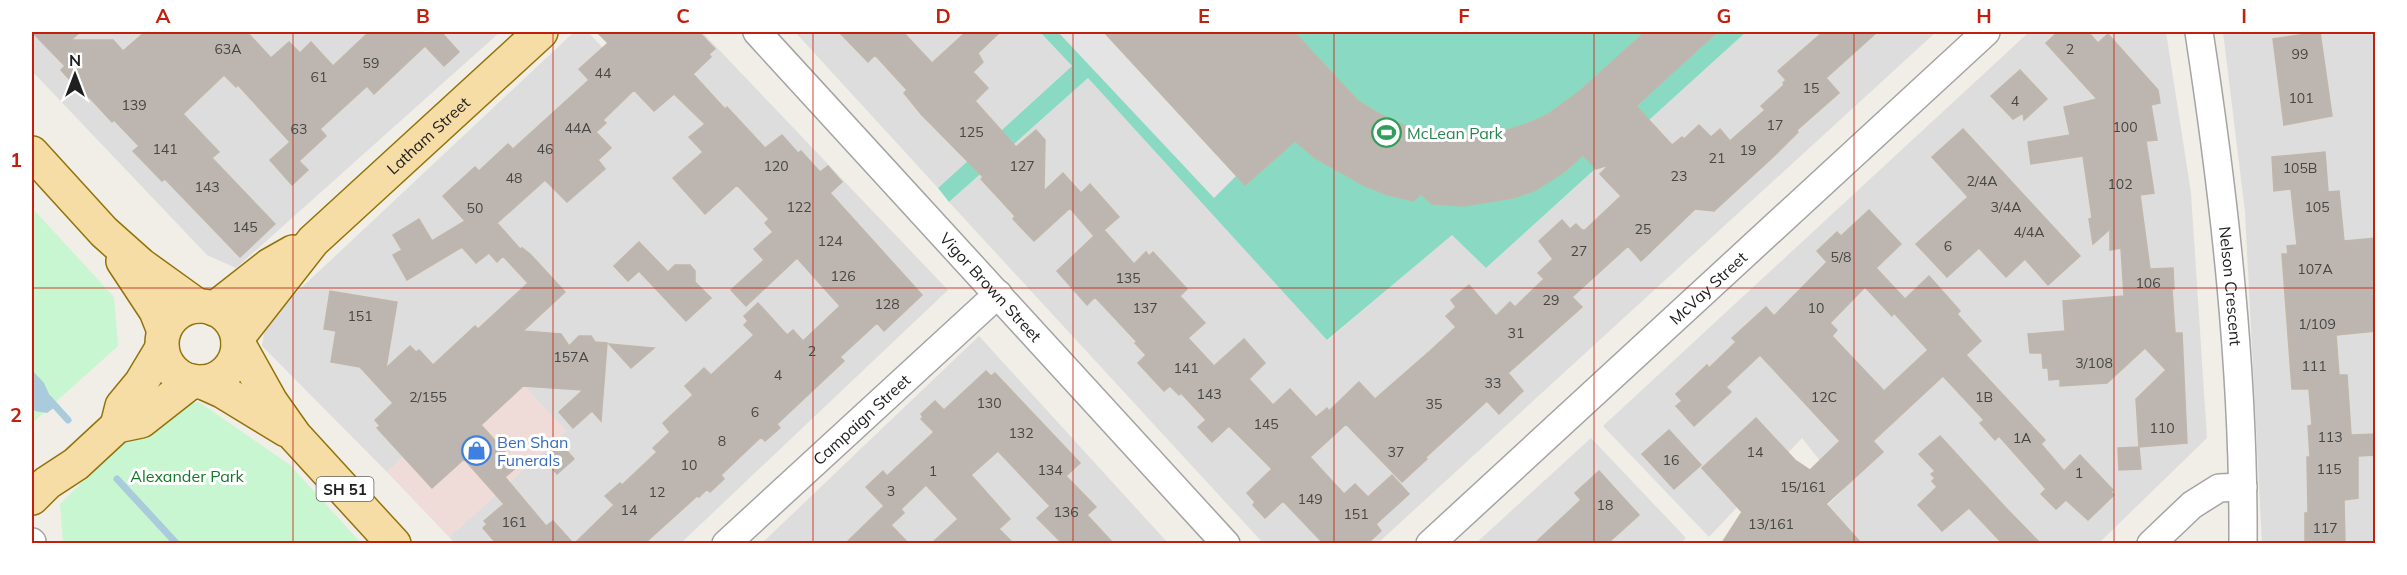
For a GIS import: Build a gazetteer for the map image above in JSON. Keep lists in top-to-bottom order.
{
  "streets": {
    "main road": ["Latham Street", "SH 51"],
    "street": [
      "Vigor Brown Street",
      "Nelson Crescent",
      "McVay Street",
      "Campaign Street"
    ]
  },
  "crossings": [
    ["Latham Street", "SH 51"],
    ["Vigor Brown Street", "Campaign Street"]
  ],
  "parks": ["Alexander Park"],
  "places": {
    "sports": ["McLean Park"],
    "shop": ["Ben Shan Funerals"]
  },
  "house_numbers": [
    "63A",
    "2",
    "99",
    "59",
    "44",
    "61",
    "15",
    "101",
    "4",
    "139",
    "17",
    "100",
    "44A",
    "63",
    "125",
    "141",
    "46",
    "19",
    "21",
    "120",
    "127",
    "105B",
    "23",
    "48",
    "2/4A",
    "102",
    "143",
    "122",
    "3/4A",
    "105",
    "50",
    "145",
    "25",
    "4/4A",
    "124",
    "6",
    "27",
    "5/8",
    "107A",
    "126",
    "135",
    "106",
    "29",
    "128",
    "137",
    "10",
    "151",
    "1/109",
    "31",
    "2",
    "157A",
    "3/108",
    "111",
    "141",
    "4",
    "33",
    "143",
    "2/155",
    "12C",
    "1B",
    "130",
    "35",
    "6",
    "145",
    "110",
    "132",
    "113",
    "1A",
    "8",
    "37",
    "14",
    "16",
    "10",
    "115",
    "134",
    "1",
    "1",
    "15/161",
    "3",
    "12",
    "149",
    "18",
    "14",
    "136",
    "151",
    "161",
    "13/161",
    "117"
  ],
  "north": "top",
  "grid": {
    "columns": [
      "A",
      "B",
      "C",
      "D",
      "E",
      "F",
      "G",
      "H",
      "I"
    ],
    "rows": ["1", "2"]
  }
}
